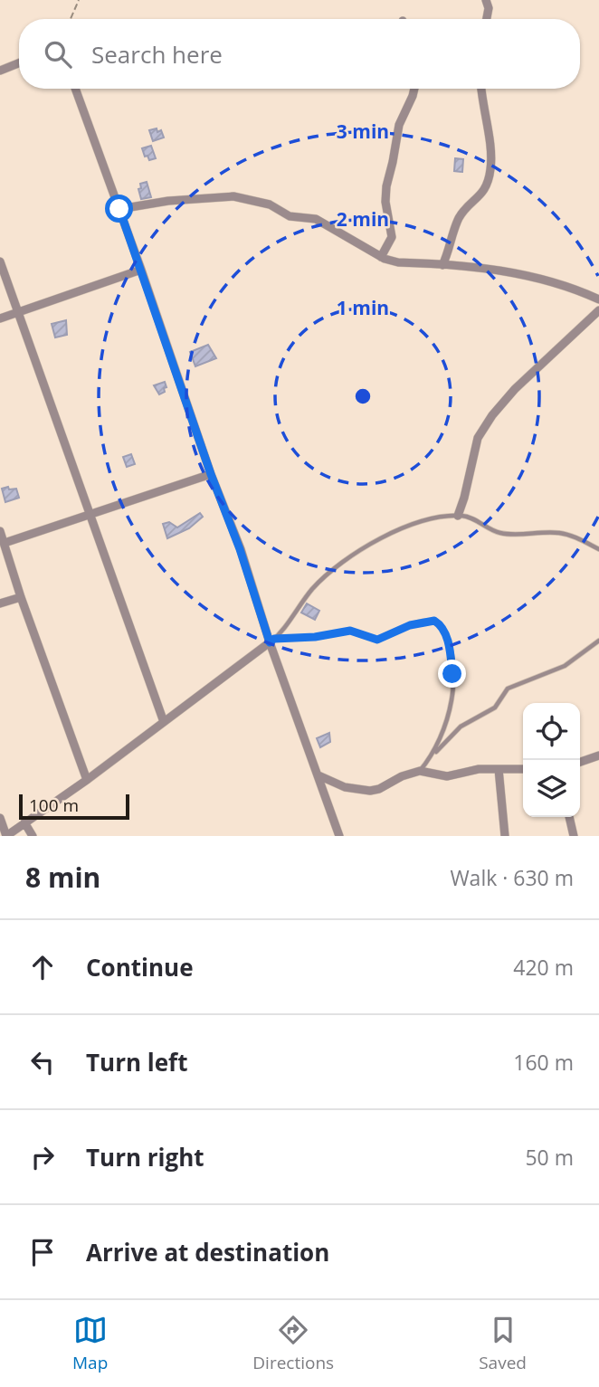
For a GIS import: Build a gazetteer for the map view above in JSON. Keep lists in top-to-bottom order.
{
  "scale_bar": "100 m",
  "page": {
    "search": "Search here",
    "scale": "100 m",
    "heading": ["8 min", "Walk · 630 m"],
    "list": [
      ["Continue", "420 m"],
      ["Turn left", "160 m"],
      ["Turn right", "50 m"],
      "Arrive at destination"
    ],
    "nav": ["Map", "Directions", "Saved"]
  },
  "rings": ["3 min", "2 min", "1 min"]
}
